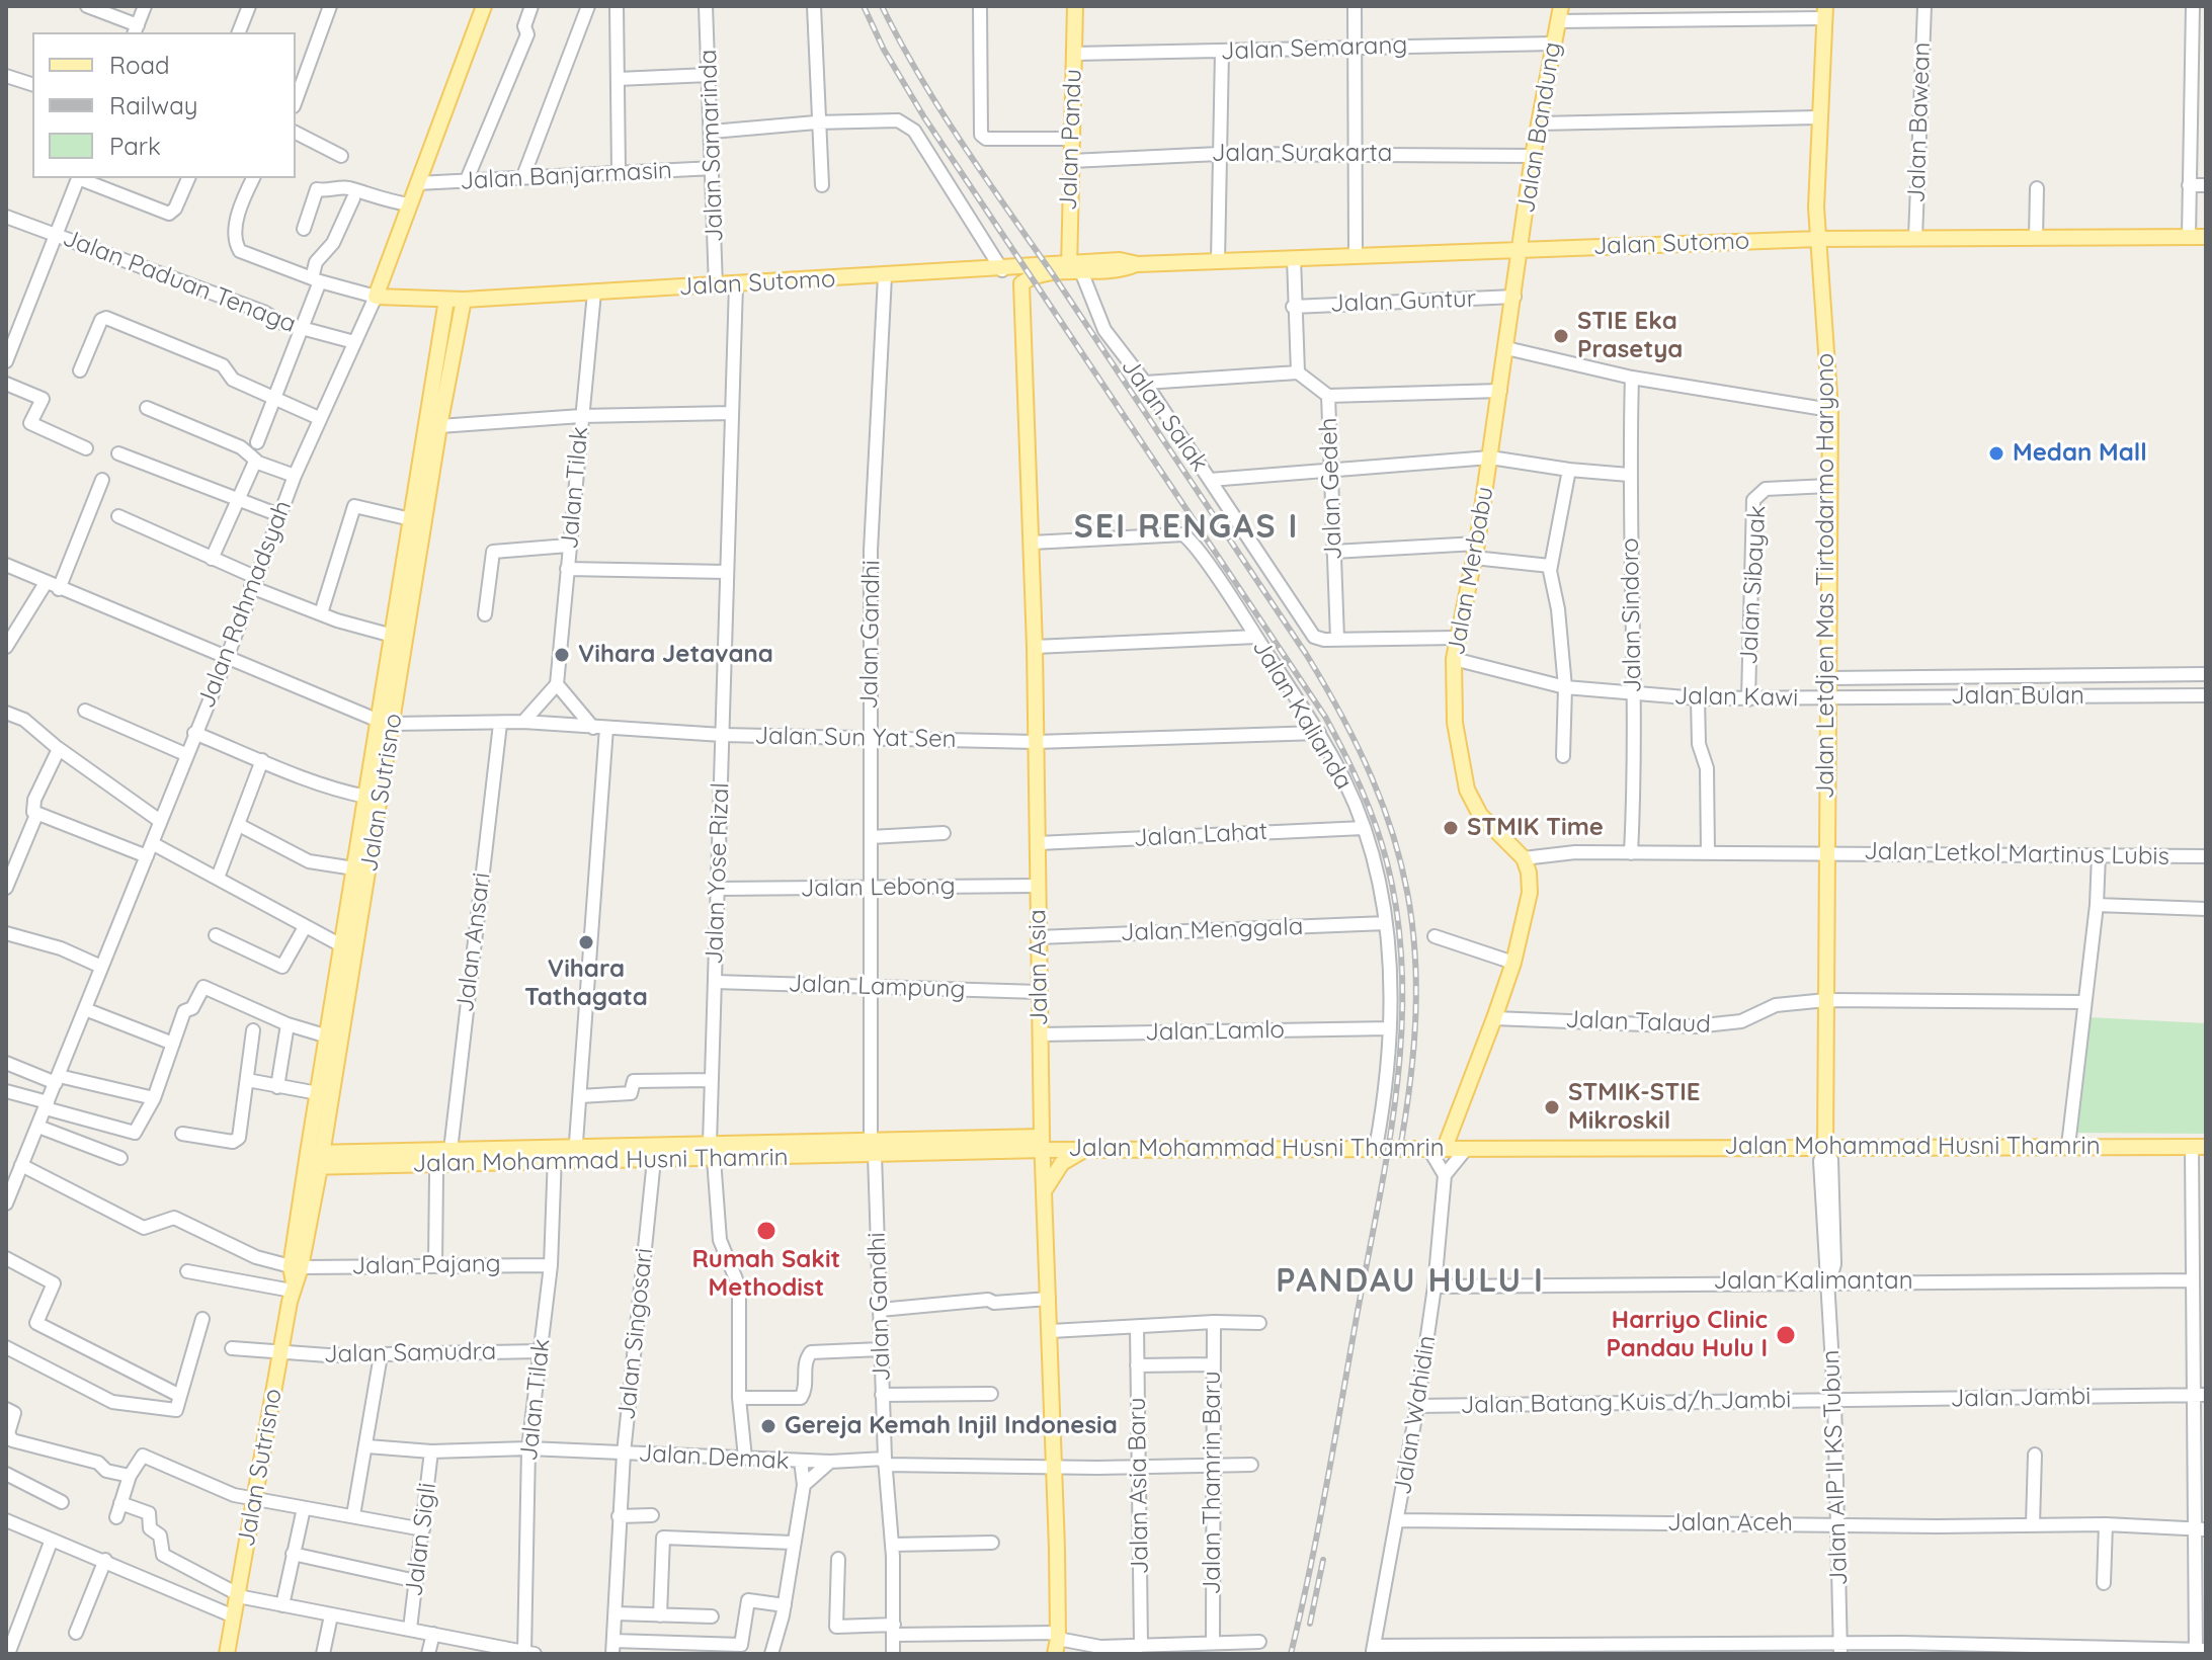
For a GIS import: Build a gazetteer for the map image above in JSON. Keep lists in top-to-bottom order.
{
  "streets": {
    "main road": [
      "Jalan Bandung",
      "Jalan Pandu",
      "Jalan Sutomo",
      "Jalan Merbabu",
      "Jalan Letdjen Mas Tirtodarmo Haryono",
      "Jalan Rahmadsyah",
      "Jalan Sutrisno",
      "Jalan Asia",
      "Jalan Mohammad Husni Thamrin"
    ],
    "street": [
      "Jalan Semarang",
      "Jalan Bawean",
      "Jalan Samarinda",
      "Jalan Surakarta",
      "Jalan Banjarmasin",
      "Jalan Paduan Tenaga",
      "Jalan Guntur",
      "Jalan Salak",
      "Jalan Tilak",
      "Jalan Gedeh",
      "Jalan Sibayak",
      "Jalan Sindoro",
      "Jalan Gandhi",
      "Jalan Bulan",
      "Jalan Kawi",
      "Jalan Kalianda",
      "Jalan Sun Yat Sen",
      "Jalan Lahat",
      "Jalan Letkol Martinus Lubis",
      "Jalan Yose Rizal",
      "Jalan Lebong",
      "Jalan Menggala",
      "Jalan Ansari",
      "Jalan Lampung",
      "Jalan Talaud",
      "Jalan Lamlo",
      "Jalan Pajang",
      "Jalan Kalimantan",
      "Jalan Singosari",
      "Jalan Samudra",
      "Jalan Jambi",
      "Jalan Batang Kuis d/h Jambi",
      "Jalan Wahidin",
      "Jalan Demak",
      "Jalan AIP II KS Tubun",
      "Jalan Thamrin Baru",
      "Jalan Asia Baru",
      "Jalan Aceh",
      "Jalan Sigli"
    ]
  },
  "crossings": [
    ["Jalan Semarang", "Jalan Bandung"],
    ["Jalan Semarang", "Jalan Pandu"],
    ["Jalan Bawean", "Jalan Sutomo"],
    ["Jalan Bandung", "Jalan Surakarta"],
    ["Jalan Bandung", "Jalan Sutomo"],
    ["Jalan Bandung", "Jalan Merbabu"],
    ["Jalan Pandu", "Jalan Surakarta"],
    ["Jalan Pandu", "Jalan Sutomo"],
    ["Jalan Pandu", "Jalan Salak"],
    ["Jalan Samarinda", "Jalan Banjarmasin"],
    ["Jalan Samarinda", "Jalan Sutomo"],
    ["Jalan Banjarmasin", "Jalan Rahmadsyah"],
    ["Jalan Sutomo", "Jalan Salak"],
    ["Jalan Sutomo", "Jalan Tilak"],
    ["Jalan Sutomo", "Jalan Merbabu"],
    ["Jalan Sutomo", "Jalan Letdjen Mas Tirtodarmo Haryono"],
    ["Jalan Sutomo", "Jalan Rahmadsyah"],
    ["Jalan Sutomo", "Jalan Gandhi"],
    ["Jalan Sutomo", "Jalan Sutrisno"],
    ["Jalan Sutomo", "Jalan Yose Rizal"],
    ["Jalan Sutomo", "Jalan Asia"],
    ["Jalan Paduan Tenaga", "Jalan Rahmadsyah"],
    ["Jalan Guntur", "Jalan Merbabu"],
    ["Jalan Salak", "Jalan Gedeh"],
    ["Jalan Salak", "Jalan Merbabu"],
    ["Jalan Tilak", "Jalan Mohammad Husni Thamrin"],
    ["Jalan Tilak", "Jalan Pajang"],
    ["Jalan Tilak", "Jalan Samudra"],
    ["Jalan Tilak", "Jalan Demak"],
    ["Jalan Merbabu", "Jalan Kawi"],
    ["Jalan Merbabu", "Jalan Letkol Martinus Lubis"],
    ["Jalan Letdjen Mas Tirtodarmo Haryono", "Jalan Sibayak"],
    ["Jalan Letdjen Mas Tirtodarmo Haryono", "Jalan Bulan"],
    ["Jalan Letdjen Mas Tirtodarmo Haryono", "Jalan Kawi"],
    ["Jalan Letdjen Mas Tirtodarmo Haryono", "Jalan Letkol Martinus Lubis"],
    ["Jalan Letdjen Mas Tirtodarmo Haryono", "Jalan Talaud"],
    ["Jalan Letdjen Mas Tirtodarmo Haryono", "Jalan Mohammad Husni Thamrin"],
    ["Jalan Letdjen Mas Tirtodarmo Haryono", "Jalan AIP II KS Tubun"],
    ["Jalan Sibayak", "Jalan Kawi"],
    ["Jalan Rahmadsyah", "Jalan Pajang"],
    ["Jalan Sindoro", "Jalan Kawi"],
    ["Jalan Sindoro", "Jalan Letkol Martinus Lubis"],
    ["Jalan Gandhi", "Jalan Sun Yat Sen"],
    ["Jalan Gandhi", "Jalan Lebong"],
    ["Jalan Gandhi", "Jalan Lampung"],
    ["Jalan Gandhi", "Jalan Mohammad Husni Thamrin"],
    ["Jalan Gandhi", "Jalan Demak"],
    ["Jalan Bulan", "Jalan Kawi"],
    ["Jalan Kalianda", "Jalan Sun Yat Sen"],
    ["Jalan Kalianda", "Jalan Lahat"],
    ["Jalan Kalianda", "Jalan Menggala"],
    ["Jalan Kalianda", "Jalan Asia"],
    ["Jalan Kalianda", "Jalan Lamlo"],
    ["Jalan Kalianda", "Jalan Mohammad Husni Thamrin"],
    ["Jalan Sun Yat Sen", "Jalan Sutrisno"],
    ["Jalan Sun Yat Sen", "Jalan Yose Rizal"],
    ["Jalan Sun Yat Sen", "Jalan Ansari"],
    ["Jalan Sun Yat Sen", "Jalan Asia"],
    ["Jalan Sutrisno", "Jalan Mohammad Husni Thamrin"],
    ["Jalan Sutrisno", "Jalan Pajang"],
    ["Jalan Sutrisno", "Jalan Samudra"],
    ["Jalan Lahat", "Jalan Asia"],
    ["Jalan Yose Rizal", "Jalan Lebong"],
    ["Jalan Yose Rizal", "Jalan Lampung"],
    ["Jalan Yose Rizal", "Jalan Mohammad Husni Thamrin"],
    ["Jalan Yose Rizal", "Jalan Demak"],
    ["Jalan Lebong", "Jalan Asia"],
    ["Jalan Menggala", "Jalan Asia"],
    ["Jalan Ansari", "Jalan Mohammad Husni Thamrin"],
    ["Jalan Asia", "Jalan Lampung"],
    ["Jalan Asia", "Jalan Lamlo"],
    ["Jalan Asia", "Jalan Mohammad Husni Thamrin"],
    ["Jalan Asia", "Jalan Demak"],
    ["Jalan Mohammad Husni Thamrin", "Jalan Singosari"],
    ["Jalan Mohammad Husni Thamrin", "Jalan AIP II KS Tubun"],
    ["Jalan Kalimantan", "Jalan Wahidin"],
    ["Jalan Kalimantan", "Jalan AIP II KS Tubun"],
    ["Jalan Singosari", "Jalan Demak"],
    ["Jalan Jambi", "Jalan Batang Kuis d/h Jambi"],
    ["Jalan Jambi", "Jalan AIP II KS Tubun"],
    ["Jalan Batang Kuis d/h Jambi", "Jalan Wahidin"],
    ["Jalan Batang Kuis d/h Jambi", "Jalan AIP II KS Tubun"],
    ["Jalan Wahidin", "Jalan Aceh"],
    ["Jalan Demak", "Jalan Thamrin Baru"],
    ["Jalan Demak", "Jalan Asia Baru"],
    ["Jalan Demak", "Jalan Sigli"],
    ["Jalan AIP II KS Tubun", "Jalan Aceh"]
  ],
  "districts": ["SEI RENGAS I", "PANDAU HULU I"],
  "places": [
    "STIE Eka Prasetya",
    "Medan Mall",
    "Vihara Jetavana",
    "STMIK Time",
    "Vihara Tathagata",
    "STMIK-STIE Mikroskil",
    "Rumah Sakit Methodist",
    "Harriyo Clinic Pandau Hulu I",
    "Gereja Kemah Injil Indonesia"
  ],
  "legend": ["Road", "Railway", "Park"]
}
